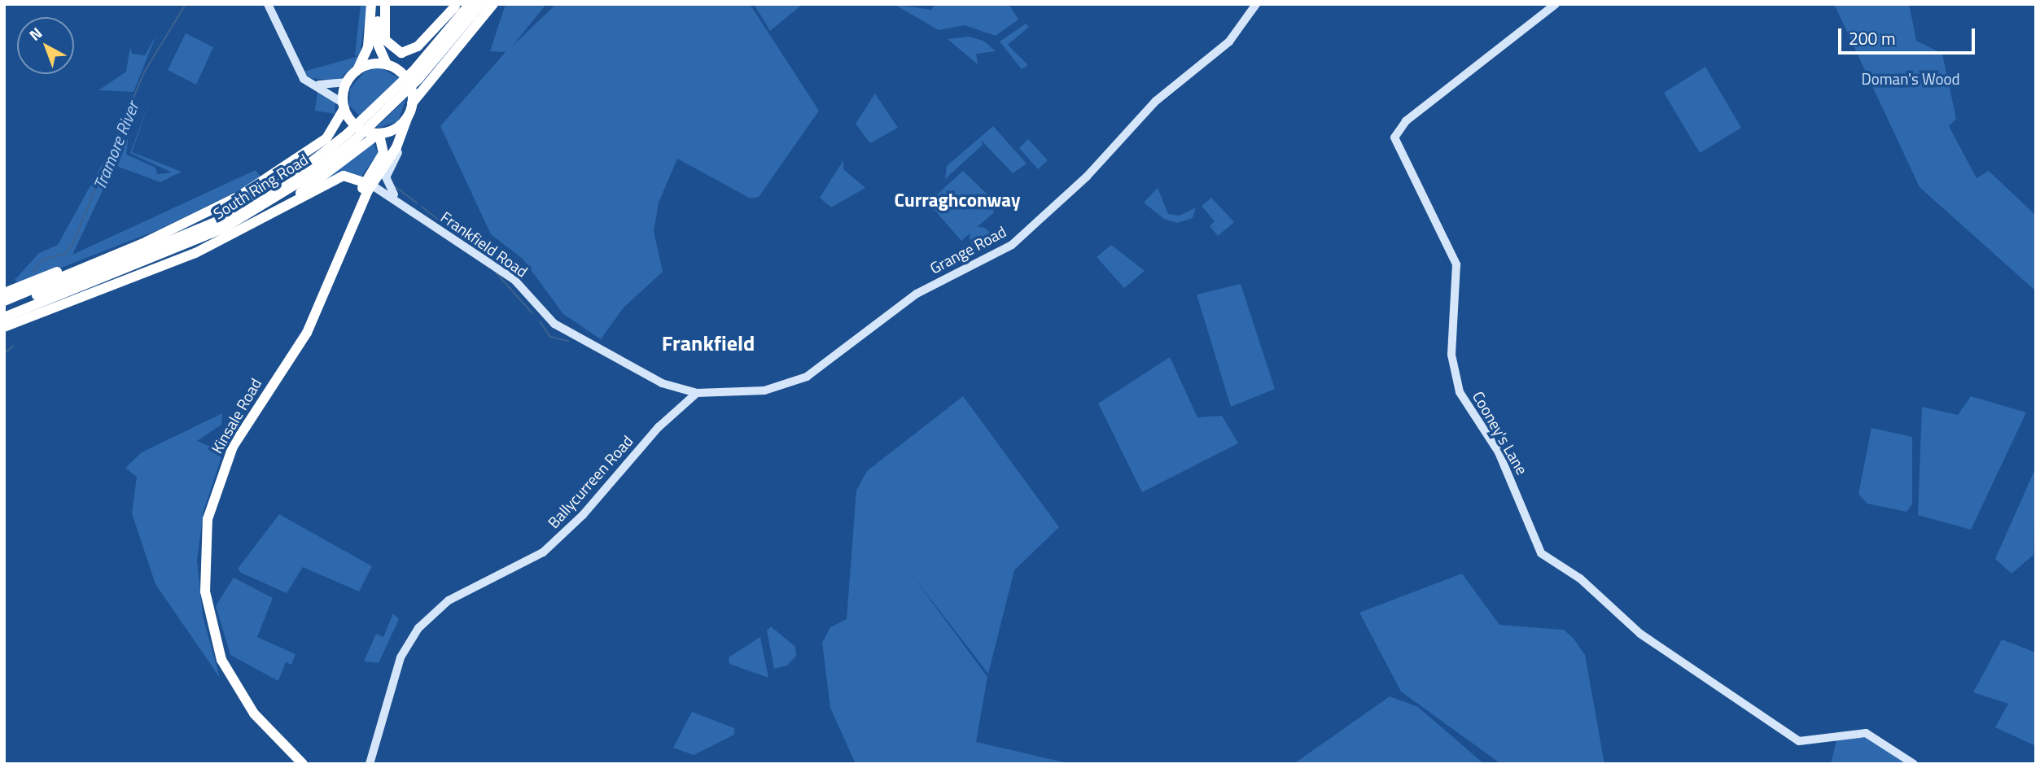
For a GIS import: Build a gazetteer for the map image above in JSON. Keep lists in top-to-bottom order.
{
  "streets": {
    "highway": ["South Ring Road", "Kinsale Road"],
    "street": [
      "Frankfield Road",
      "Grange Road",
      "Cooney's Lane",
      "Ballycurreen Road"
    ]
  },
  "crossings": [
    ["Frankfield Road", "Grange Road"],
    ["Frankfield Road", "Kinsale Road"],
    ["Frankfield Road", "Ballycurreen Road"],
    ["Grange Road", "Ballycurreen Road"]
  ],
  "districts": ["Curraghconway", "Frankfield"],
  "water": ["Tramore River"],
  "parks": ["Doman's Wood"],
  "scale_bar": "200 m",
  "north": "top left"
}
